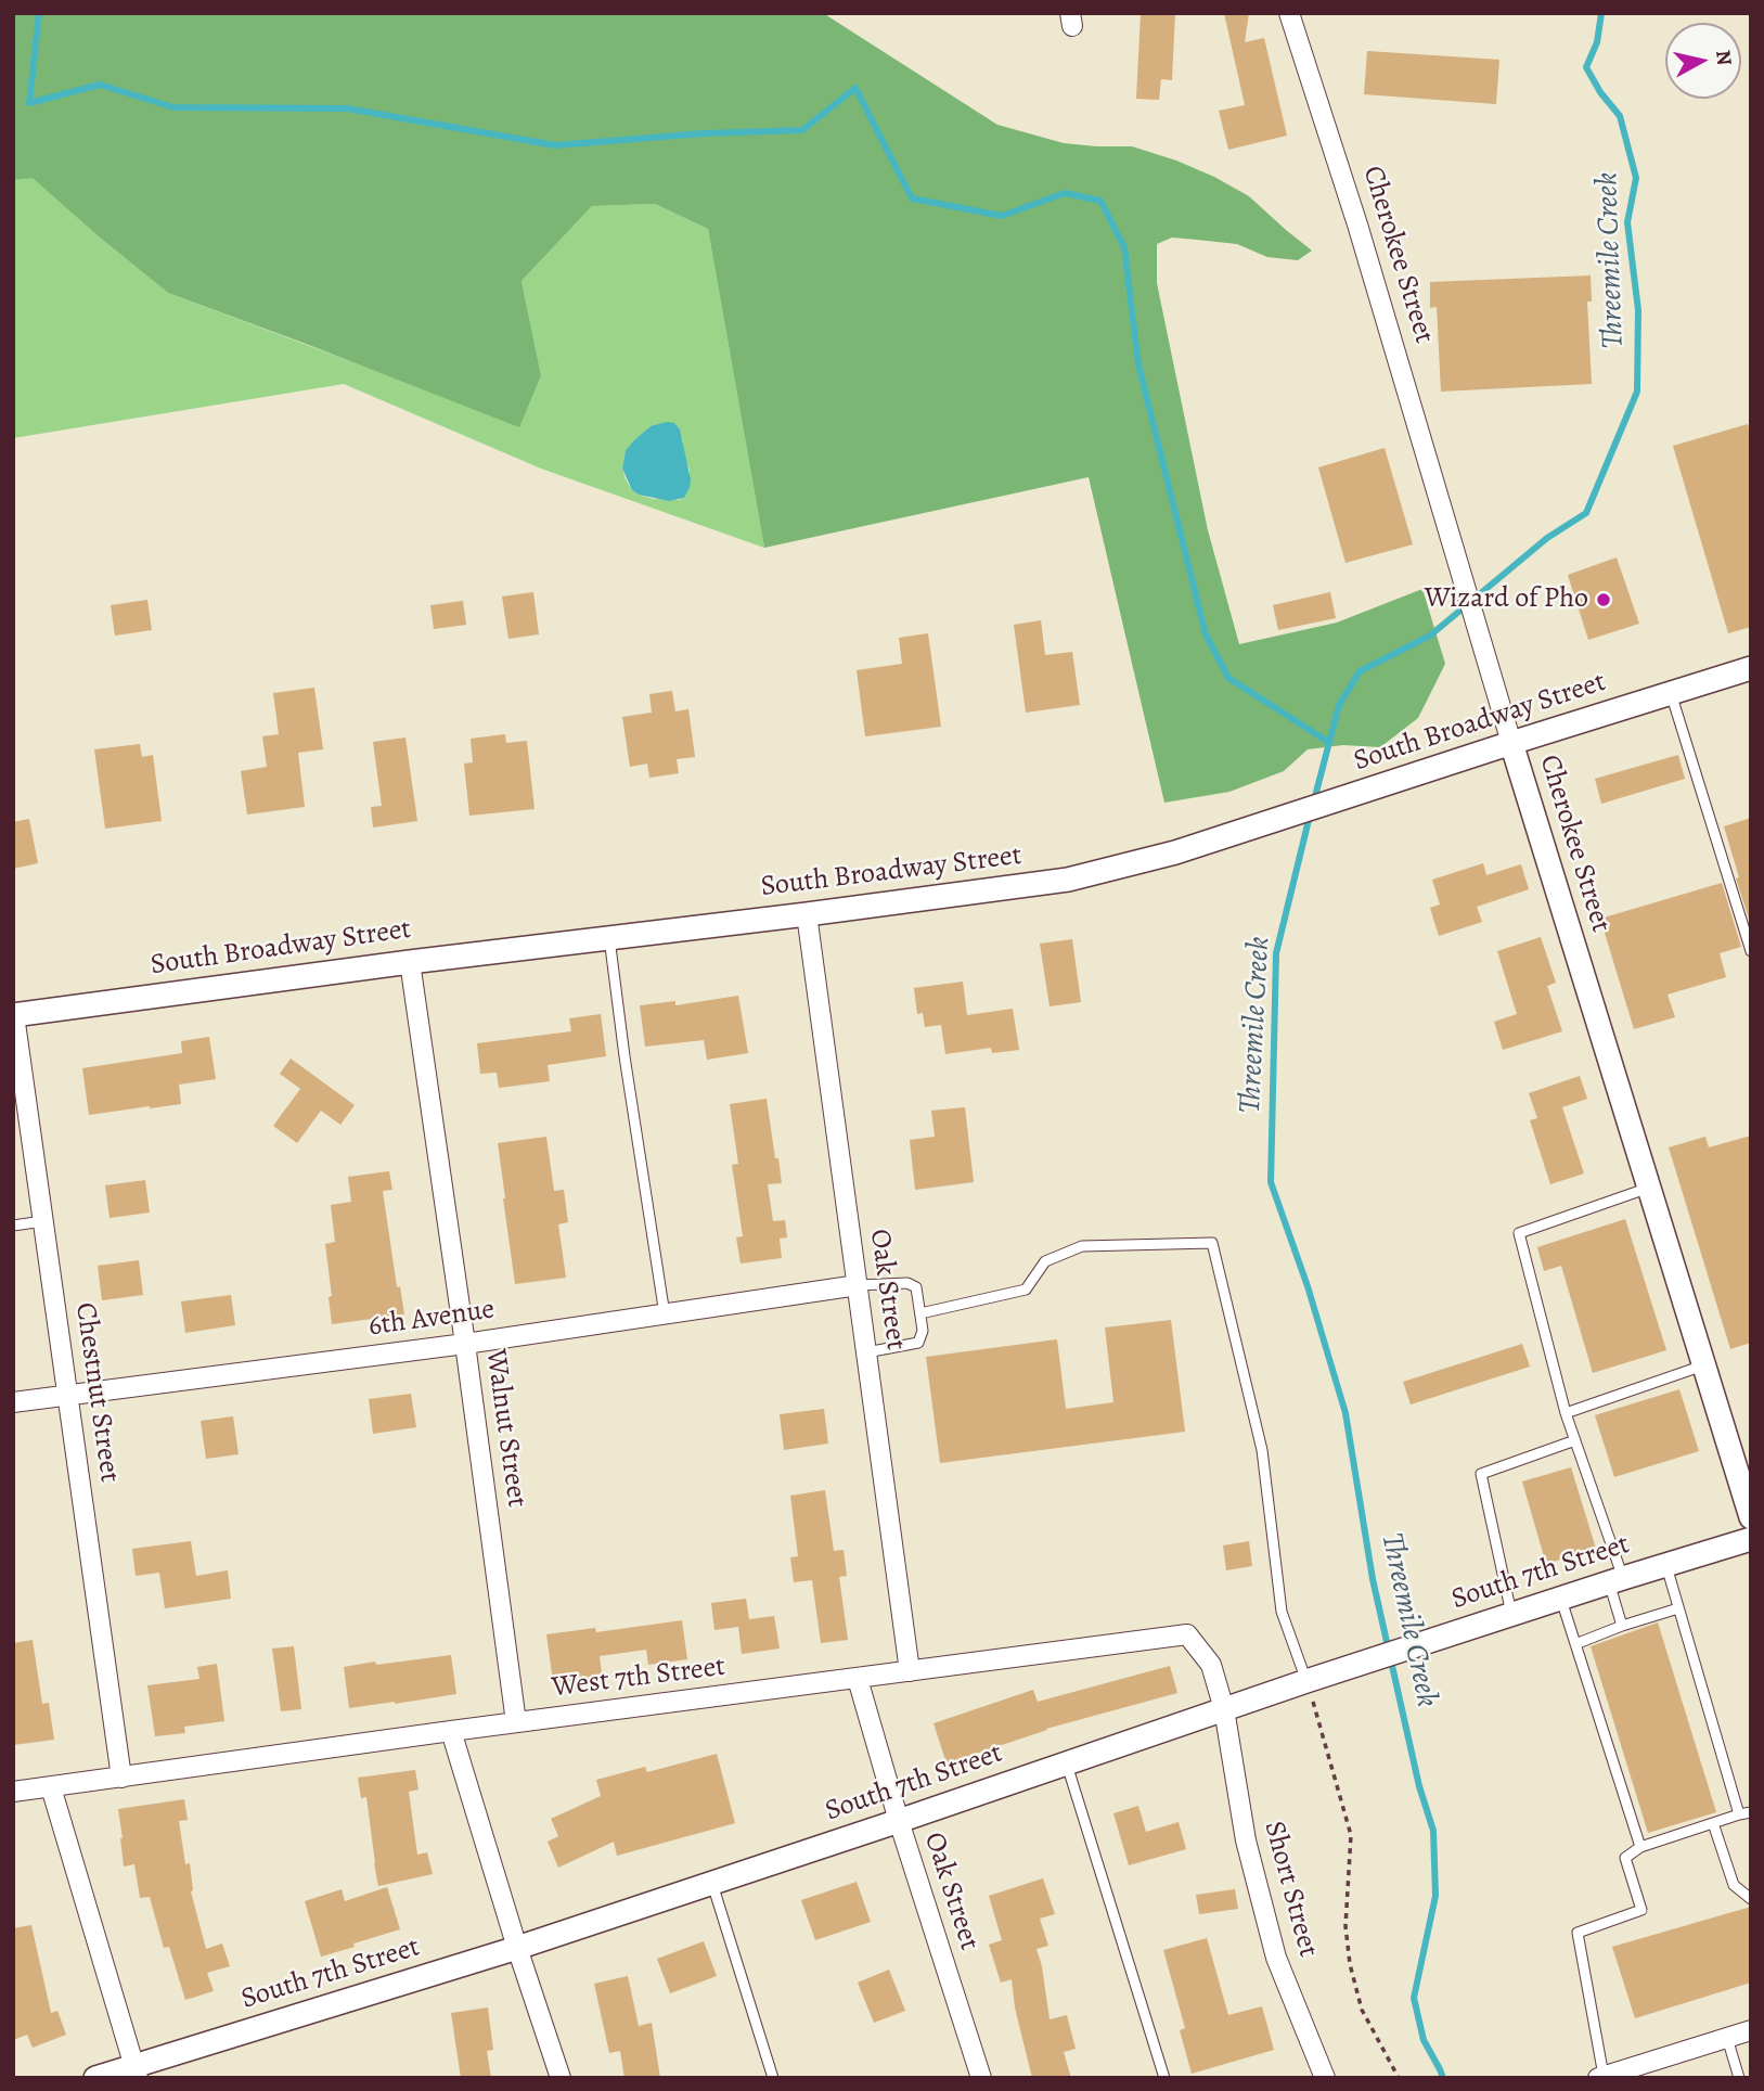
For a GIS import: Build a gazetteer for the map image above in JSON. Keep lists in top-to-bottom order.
{
  "streets": {
    "street": [
      "Cherokee Street",
      "South Broadway Street",
      "Oak Street",
      "6th Avenue",
      "Chestnut Street",
      "Walnut Street",
      "South 7th Street",
      "West 7th Street",
      "Short Street"
    ]
  },
  "crossings": [
    ["Cherokee Street", "South Broadway Street"],
    ["South Broadway Street", "Oak Street"],
    ["South Broadway Street", "Chestnut Street"],
    ["South Broadway Street", "Walnut Street"],
    ["Oak Street", "6th Avenue"],
    ["Oak Street", "South 7th Street"],
    ["Oak Street", "West 7th Street"],
    ["6th Avenue", "Chestnut Street"],
    ["6th Avenue", "Walnut Street"],
    ["Chestnut Street", "West 7th Street"],
    ["Walnut Street", "West 7th Street"],
    ["South 7th Street", "West 7th Street"],
    ["South 7th Street", "Short Street"],
    ["West 7th Street", "Short Street"]
  ],
  "water": ["Threemile Creek"],
  "places": ["Wizard of Pho"],
  "north": "right"
}
